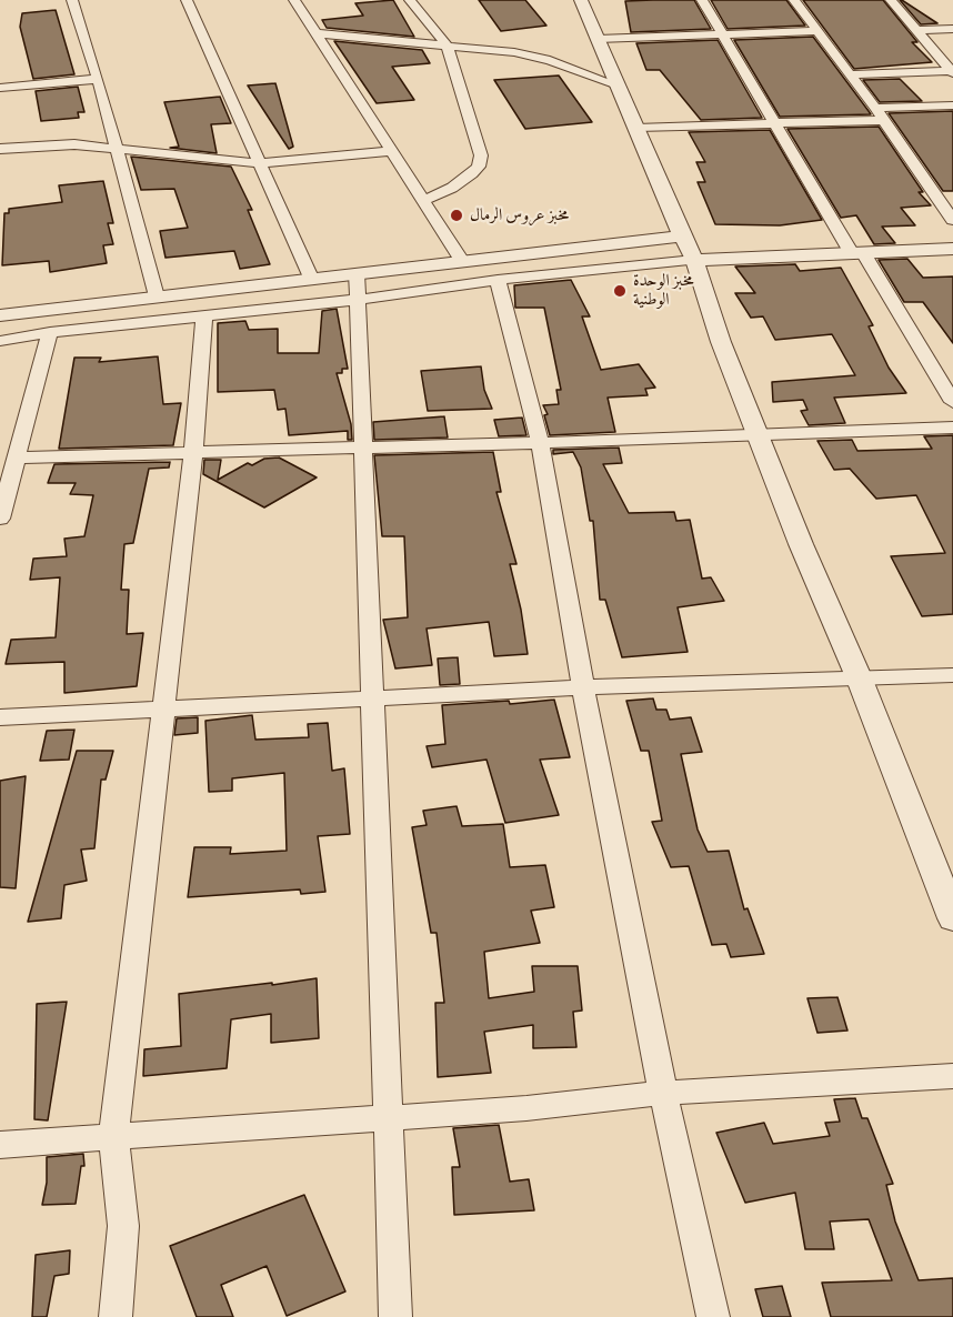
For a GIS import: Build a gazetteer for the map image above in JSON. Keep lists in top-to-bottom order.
{
  "places": ["مخبز عروس الرمال", "مخبز الوحدة الوطنية"]
}
